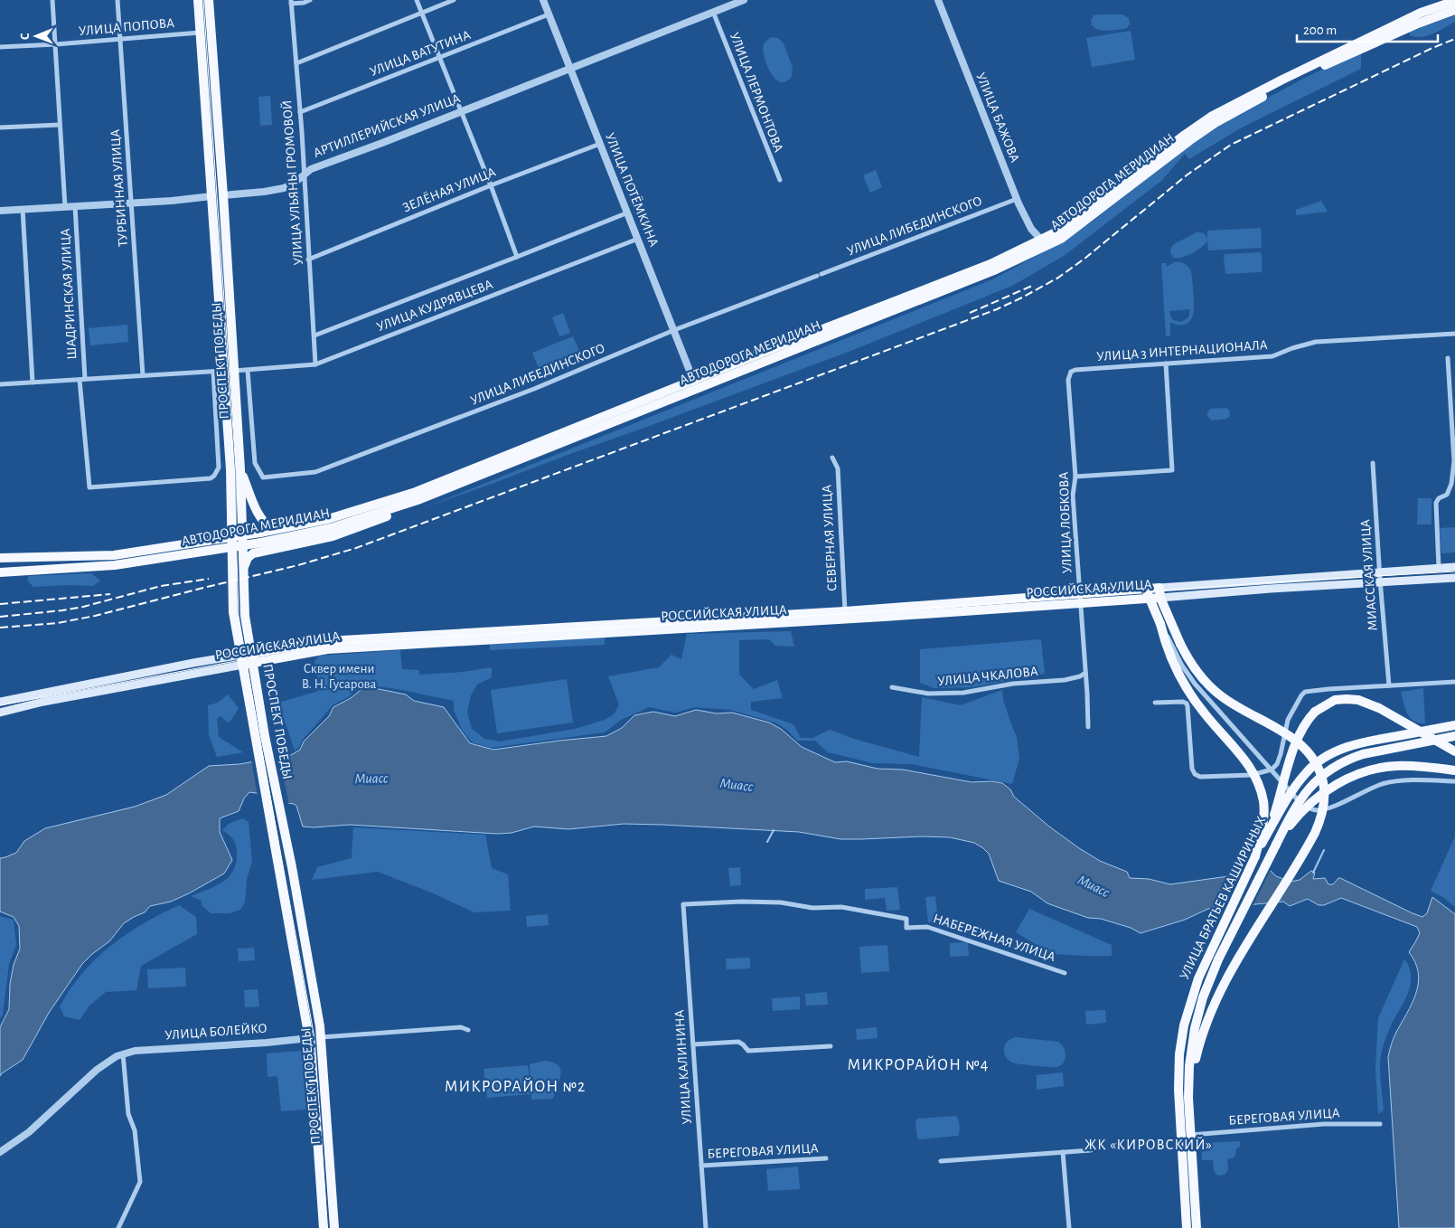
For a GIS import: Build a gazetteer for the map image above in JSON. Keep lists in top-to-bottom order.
{
  "streets": {
    "main road": [
      "АРТИЛЛЕРИЙСКАЯ УЛИЦА",
      "АВТОДОРОГА МЕРИДИАН",
      "ПРОСПЕКТ ПОБЕДЫ",
      "РОССИЙСКАЯ УЛИЦА",
      "УЛИЦА БРАТЬЕВ КАШИРИНЫХ",
      "УЛИЦА БОЛЕЙКО"
    ],
    "street": [
      "УЛИЦА ПОПОВА",
      "УЛИЦА ВАТУТИНА",
      "УЛИЦА ЛЕРМОНТОВА",
      "УЛИЦА БАЖОВА",
      "УЛИЦА УЛЬЯНЫ ГРОМОВОЙ",
      "ТУРБИННАЯ УЛИЦА",
      "ЗЕЛЁНАЯ УЛИЦА",
      "УЛИЦА ПОТЁМКИНА",
      "УЛИЦА ЛИБЕДИНСКОГО",
      "ШАДРИНСКАЯ УЛИЦА",
      "УЛИЦА КУДРЯВЦЕВА",
      "УЛИЦА 3 ИНТЕРНАЦИОНАЛА",
      "УЛИЦА ЛОБКОВА",
      "СЕВЕРНАЯ УЛИЦА",
      "МИАССКАЯ УЛИЦА",
      "УЛИЦА ЧКАЛОВА",
      "НАБЕРЕЖНАЯ УЛИЦА",
      "УЛИЦА КАЛИНИНА",
      "БЕРЕГОВАЯ УЛИЦА"
    ]
  },
  "crossings": [
    ["УЛИЦА ПОПОВА", "ТУРБИННАЯ УЛИЦА"],
    ["УЛИЦА ПОПОВА", "ПРОСПЕКТ ПОБЕДЫ"],
    ["УЛИЦА ВАТУТИНА", "УЛИЦА УЛЬЯНЫ ГРОМОВОЙ"],
    ["УЛИЦА ВАТУТИНА", "УЛИЦА ПОТЁМКИНА"],
    ["УЛИЦА ЛЕРМОНТОВА", "АРТИЛЛЕРИЙСКАЯ УЛИЦА"],
    ["УЛИЦА БАЖОВА", "АВТОДОРОГА МЕРИДИАН"],
    ["УЛИЦА БАЖОВА", "УЛИЦА ЛИБЕДИНСКОГО"],
    ["АРТИЛЛЕРИЙСКАЯ УЛИЦА", "УЛИЦА УЛЬЯНЫ ГРОМОВОЙ"],
    ["АРТИЛЛЕРИЙСКАЯ УЛИЦА", "ТУРБИННАЯ УЛИЦА"],
    ["АРТИЛЛЕРИЙСКАЯ УЛИЦА", "УЛИЦА ПОТЁМКИНА"],
    ["АРТИЛЛЕРИЙСКАЯ УЛИЦА", "ШАДРИНСКАЯ УЛИЦА"],
    ["АРТИЛЛЕРИЙСКАЯ УЛИЦА", "ПРОСПЕКТ ПОБЕДЫ"],
    ["АВТОДОРОГА МЕРИДИАН", "УЛИЦА ПОТЁМКИНА"],
    ["УЛИЦА УЛЬЯНЫ ГРОМОВОЙ", "ЗЕЛЁНАЯ УЛИЦА"],
    ["УЛИЦА УЛЬЯНЫ ГРОМОВОЙ", "УЛИЦА КУДРЯВЦЕВА"],
    ["ЗЕЛЁНАЯ УЛИЦА", "УЛИЦА ПОТЁМКИНА"],
    ["УЛИЦА ПОТЁМКИНА", "УЛИЦА ЛИБЕДИНСКОГО"],
    ["УЛИЦА ПОТЁМКИНА", "УЛИЦА КУДРЯВЦЕВА"],
    ["УЛИЦА ЛИБЕДИНСКОГО", "УЛИЦА КУДРЯВЦЕВА"],
    ["УЛИЦА КУДРЯВЦЕВА", "ПРОСПЕКТ ПОБЕДЫ"],
    ["УЛИЦА 3 ИНТЕРНАЦИОНАЛА", "УЛИЦА ЛОБКОВА"],
    ["ПРОСПЕКТ ПОБЕДЫ", "РОССИЙСКАЯ УЛИЦА"],
    ["ПРОСПЕКТ ПОБЕДЫ", "УЛИЦА БОЛЕЙКО"],
    ["УЛИЦА ЛОБКОВА", "РОССИЙСКАЯ УЛИЦА"],
    ["УЛИЦА ЛОБКОВА", "УЛИЦА ЧКАЛОВА"],
    ["СЕВЕРНАЯ УЛИЦА", "РОССИЙСКАЯ УЛИЦА"],
    ["МИАССКАЯ УЛИЦА", "РОССИЙСКАЯ УЛИЦА"],
    ["НАБЕРЕЖНАЯ УЛИЦА", "УЛИЦА КАЛИНИНА"],
    ["УЛИЦА КАЛИНИНА", "БЕРЕГОВАЯ УЛИЦА"]
  ],
  "districts": ["МИКРОРАЙОН №4", "МИКРОРАЙОН №2", "ЖК «КИРОВСКИЙ»"],
  "water": ["Миасс"],
  "parks": ["Сквер имени В. Н. Гусарова"],
  "scale_bar": "200 m",
  "north": "left"
}
